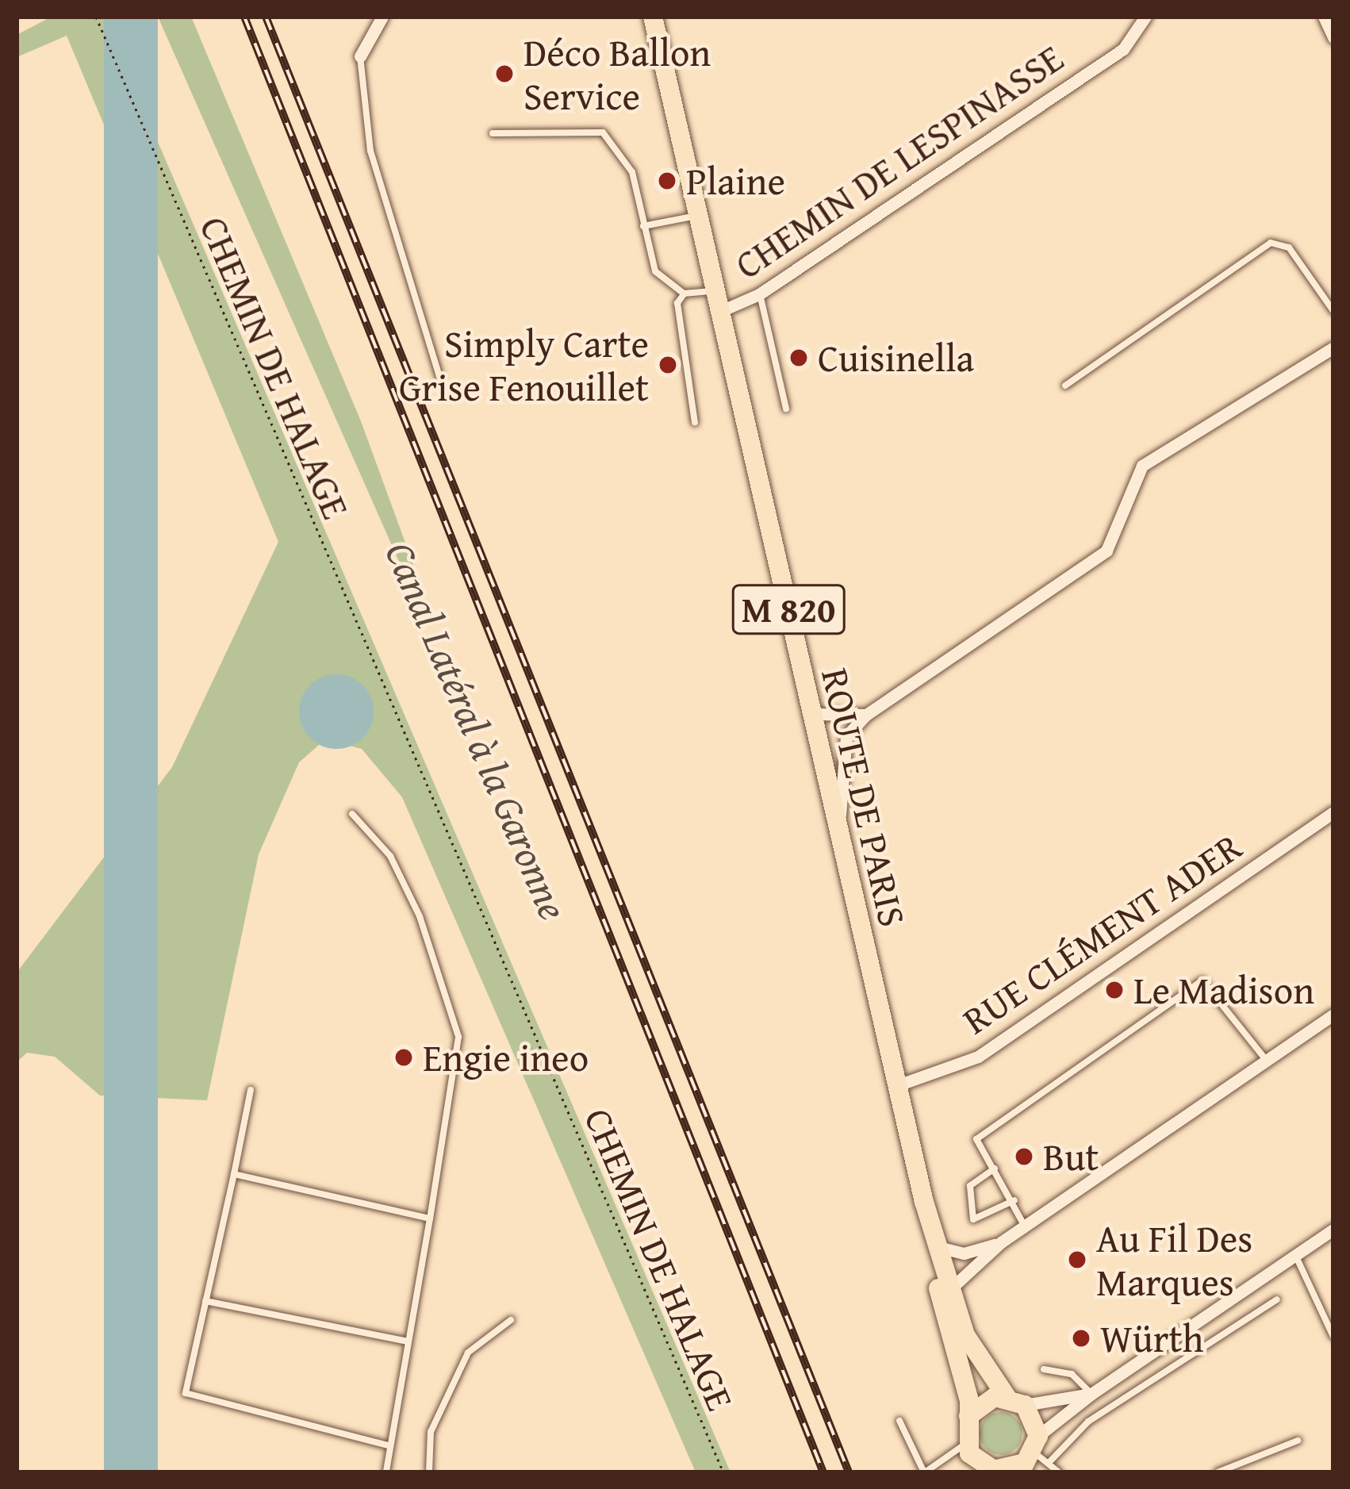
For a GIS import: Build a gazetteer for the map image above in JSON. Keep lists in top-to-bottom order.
{
  "streets": {
    "main road": ["M 820", "ROUTE DE PARIS"],
    "street": ["CHEMIN DE LESPINASSE", "RUE CLÉMENT ADER"],
    "path": ["CHEMIN DE HALAGE"]
  },
  "crossings": [
    ["CHEMIN DE LESPINASSE", "ROUTE DE PARIS"],
    ["ROUTE DE PARIS", "RUE CLÉMENT ADER"]
  ],
  "water": ["Canal Latéral à la Garonne"],
  "places": [
    "Déco Ballon Service",
    "Plaine",
    "Cuisinella",
    "Simply Carte Grise Fenouillet",
    "Le Madison",
    "Engie ineo",
    "But",
    "Au Fil Des Marques",
    "Würth"
  ]
}
